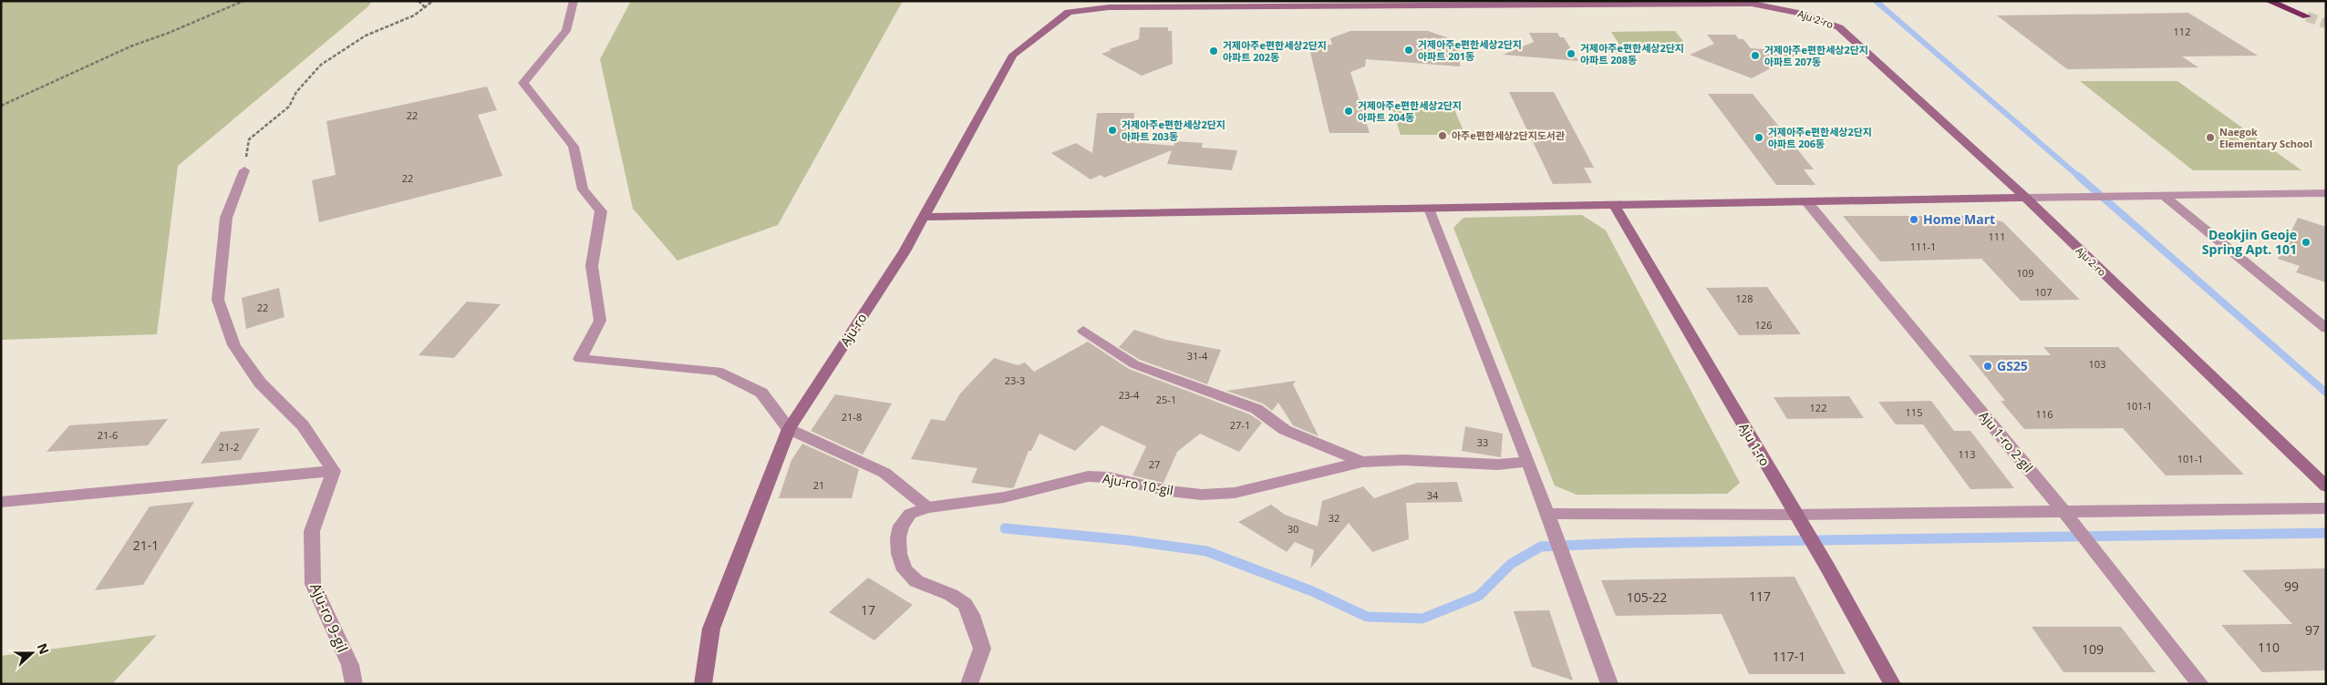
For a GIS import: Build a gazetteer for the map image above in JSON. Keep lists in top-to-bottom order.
{
  "streets": {
    "street": [
      "Aju 2-ro",
      "Aju-ro",
      "Aju 1-ro 2-gil",
      "Aju 1-ro",
      "Aju-ro 10-gil",
      "Aju-ro 9-gil"
    ]
  },
  "crossings": [
    ["Aju 2-ro", "Aju-ro"]
  ],
  "places": [
    "거제아주e편한세상2단지 아파트 201동",
    "거제아주e편한세상2단지 아파트 202동",
    "거제아주e편한세상2단지 아파트 208동",
    "거제아주e편한세상2단지 아파트 207동",
    "거제아주e편한세상2단지 아파트 204동",
    "거제아주e편한세상2단지 아파트 203동",
    "아주e편한세상2단지도서관",
    "거제아주e편한세상2단지 아파트 206동",
    "Naegok Elementary School",
    "Home Mart",
    "Deokjin Geoje Spring Apt. 101",
    "GS25"
  ],
  "house_numbers": [
    "112",
    "22",
    "22",
    "111",
    "111-1",
    "109",
    "107",
    "128",
    "22",
    "126",
    "31-4",
    "103",
    "23-3",
    "23-4",
    "25-1",
    "101-1",
    "122",
    "115",
    "116",
    "21-8",
    "27-1",
    "21-6",
    "33",
    "21-2",
    "113",
    "101-1",
    "27",
    "21",
    "34",
    "32",
    "30",
    "21-1",
    "99",
    "117",
    "105-22",
    "17",
    "97",
    "110",
    "109",
    "117-1"
  ],
  "north": "right"
}
